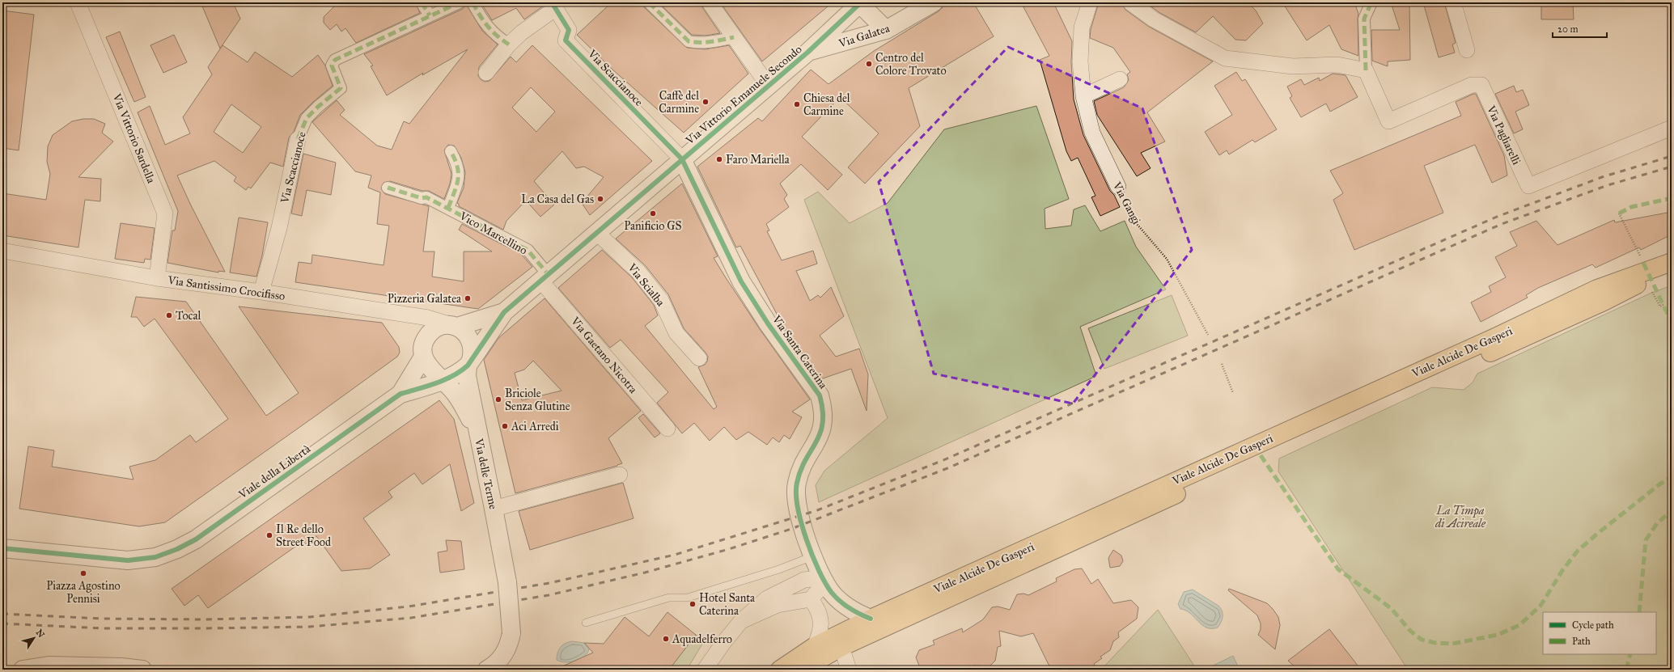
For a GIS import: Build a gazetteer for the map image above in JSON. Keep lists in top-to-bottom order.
{
  "streets": {
    "main road": ["Viale Alcide De Gasperi"],
    "street": [
      "Via Galatea",
      "Via Scaccianoce",
      "Via Vittorio Emanuele Secondo",
      "Via Pagliarelli",
      "Via Vittorio Sardella",
      "Via Gangi",
      "Vico Marcellino",
      "Via Scialba",
      "Via Santissimo Crocifisso",
      "Via Santa Caterina",
      "Via Gaetano Nicotra",
      "Viale della Libertà",
      "Via delle Terme"
    ]
  },
  "crossings": [
    ["Via Galatea", "Via Vittorio Emanuele Secondo"],
    ["Via Scaccianoce", "Via Vittorio Emanuele Secondo"],
    ["Via Scaccianoce", "Via Santissimo Crocifisso"],
    ["Via Scaccianoce", "Via Santa Caterina"],
    ["Via Vittorio Emanuele Secondo", "Vico Marcellino"],
    ["Via Vittorio Emanuele Secondo", "Via Scialba"],
    ["Via Vittorio Emanuele Secondo", "Via Santa Caterina"],
    ["Via Vittorio Emanuele Secondo", "Via Gaetano Nicotra"],
    ["Via Vittorio Sardella", "Via Santissimo Crocifisso"],
    ["Vico Marcellino", "Via Gaetano Nicotra"],
    ["Via Santa Caterina", "Viale Alcide De Gasperi"]
  ],
  "parks": ["La Timpa di Acireale"],
  "places": [
    "Centro del Colore Trovato",
    "Caffè del Carmine",
    "Chiesa del Carmine",
    "Faro Mariella",
    "La Casa del Gas",
    "Panificio GS",
    "Pizzeria Galatea",
    "Tocal",
    "Briciole Senza Glutine",
    "Aci Arredi",
    "Il Re dello Street Food",
    "Piazza Agostino Pennisi",
    "Hotel Santa Caterina",
    "Aquadelferro"
  ],
  "legend": ["Cycle path", "Path"],
  "scale_bar": "20 m",
  "north": "top right"
}
